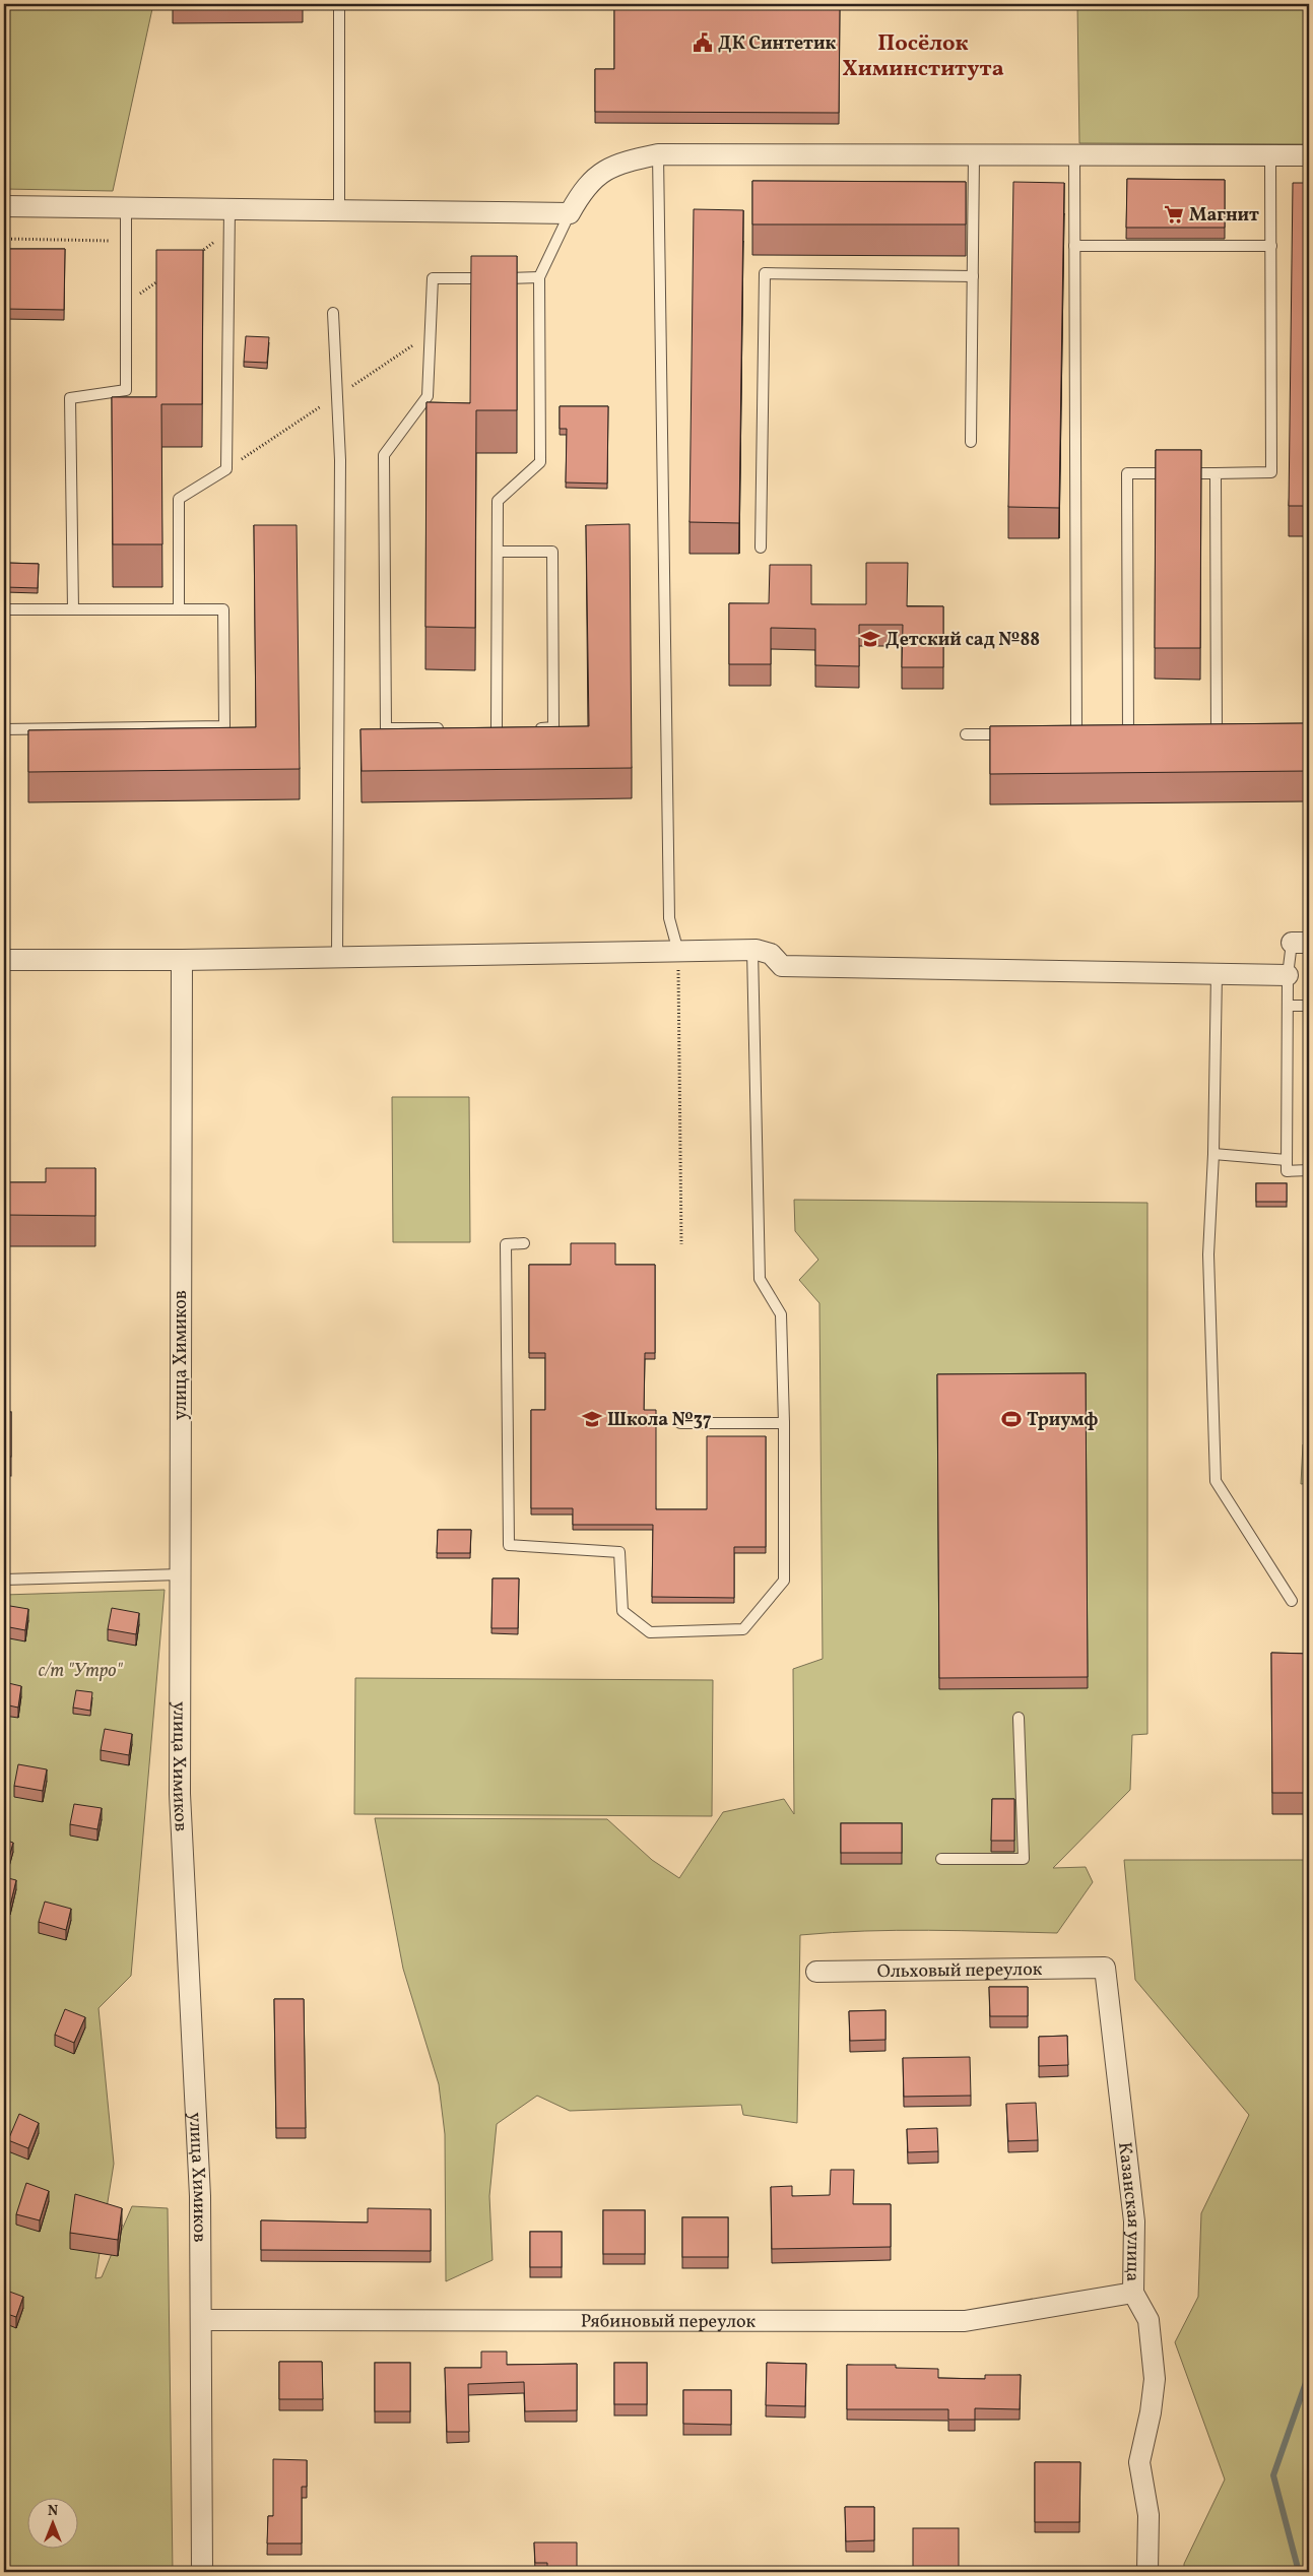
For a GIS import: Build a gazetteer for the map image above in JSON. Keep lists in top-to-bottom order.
{
  "streets": {
    "street": [
      "улица Химиков",
      "Ольховый переулок",
      "Казанская улица",
      "Рябиновый переулок"
    ]
  },
  "crossings": [
    ["улица Химиков", "Рябиновый переулок"],
    ["Ольховый переулок", "Казанская улица"],
    ["Казанская улица", "Рябиновый переулок"]
  ],
  "districts": ["Посёлок Химинститута"],
  "parks": ["с/т \"Утро\""],
  "places": {
    "public building": ["ДК Синтетик"],
    "supermarket": ["Магнит"],
    "school or university": ["Детский сад №88", "Школа №37"],
    "sports": ["Триумф"]
  },
  "north": "top"
}
